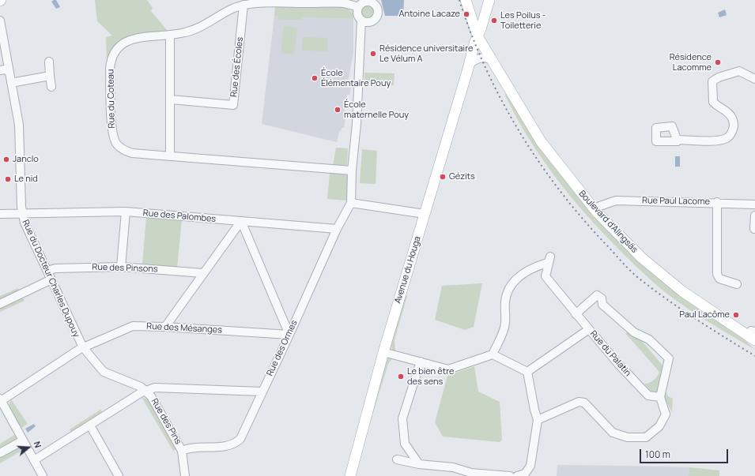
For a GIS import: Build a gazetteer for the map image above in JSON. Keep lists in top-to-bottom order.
{
  "streets": {
    "main road": ["Boulevard d'Alingsäs", "Avenue du Houga"],
    "street": [
      "Rue des Écoles",
      "Rue du Coteau",
      "Rue Paul Lacome",
      "Rue des Palombes",
      "Rue des Pinsons",
      "Rue du Docteur Charles Dupouy",
      "Rue des Mésanges",
      "Rue des Ormes",
      "Rue du Palatin",
      "Rue des Pins"
    ]
  },
  "crossings": [
    ["Rue des Écoles", "Rue du Coteau"],
    ["Rue Paul Lacome", "Boulevard d'Alingsäs"],
    ["Rue des Palombes", "Rue du Docteur Charles Dupouy"],
    ["Rue des Palombes", "Rue des Ormes"],
    ["Boulevard d'Alingsäs", "Avenue du Houga"],
    ["Rue des Pinsons", "Rue du Docteur Charles Dupouy"],
    ["Rue du Docteur Charles Dupouy", "Rue des Mésanges"],
    ["Rue du Docteur Charles Dupouy", "Rue des Pins"],
    ["Rue des Mésanges", "Rue des Ormes"],
    ["Rue des Mésanges", "Rue des Pins"],
    ["Rue des Ormes", "Rue des Pins"]
  ],
  "places": [
    "Antoine Lacaze",
    "Les Poilus - Toiletterie",
    "Résidence universitaire Le Vélum A",
    "Résidence Lacomme",
    "École Élémentaire Pouy",
    "École maternelle Pouy",
    "Janclo",
    "Gézits",
    "Le nid",
    "Paul Lacôme",
    "Le bien être des sens"
  ],
  "scale_bar": "100 m",
  "north": "right"
}
